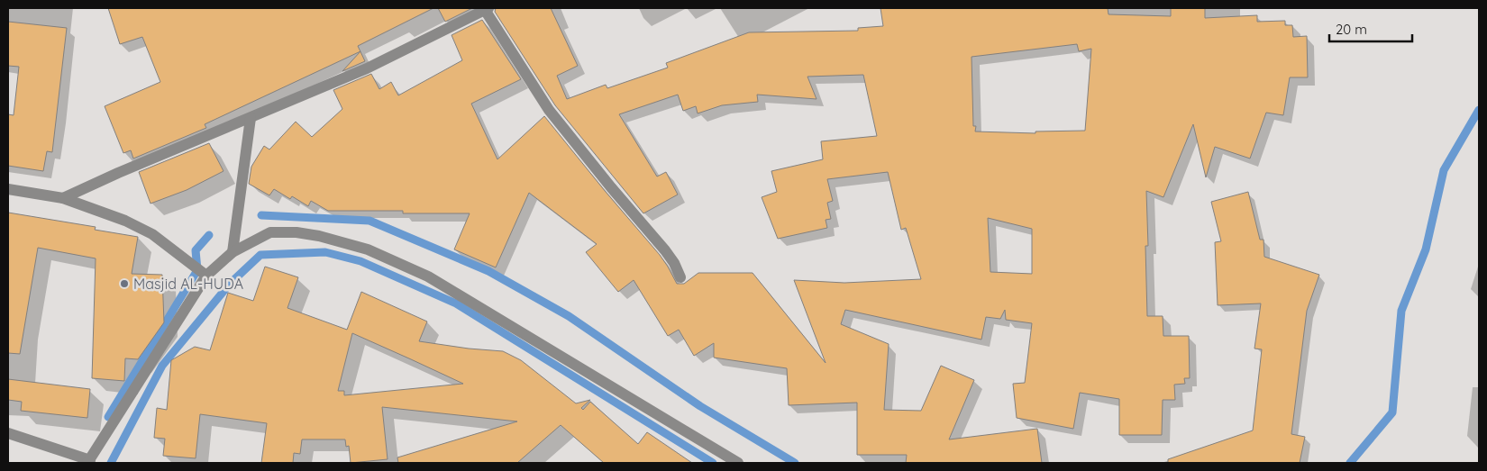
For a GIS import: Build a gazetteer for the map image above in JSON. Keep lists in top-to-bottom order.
{
  "places": ["Masjid AL-HUDA"],
  "scale_bar": "20 m"
}
